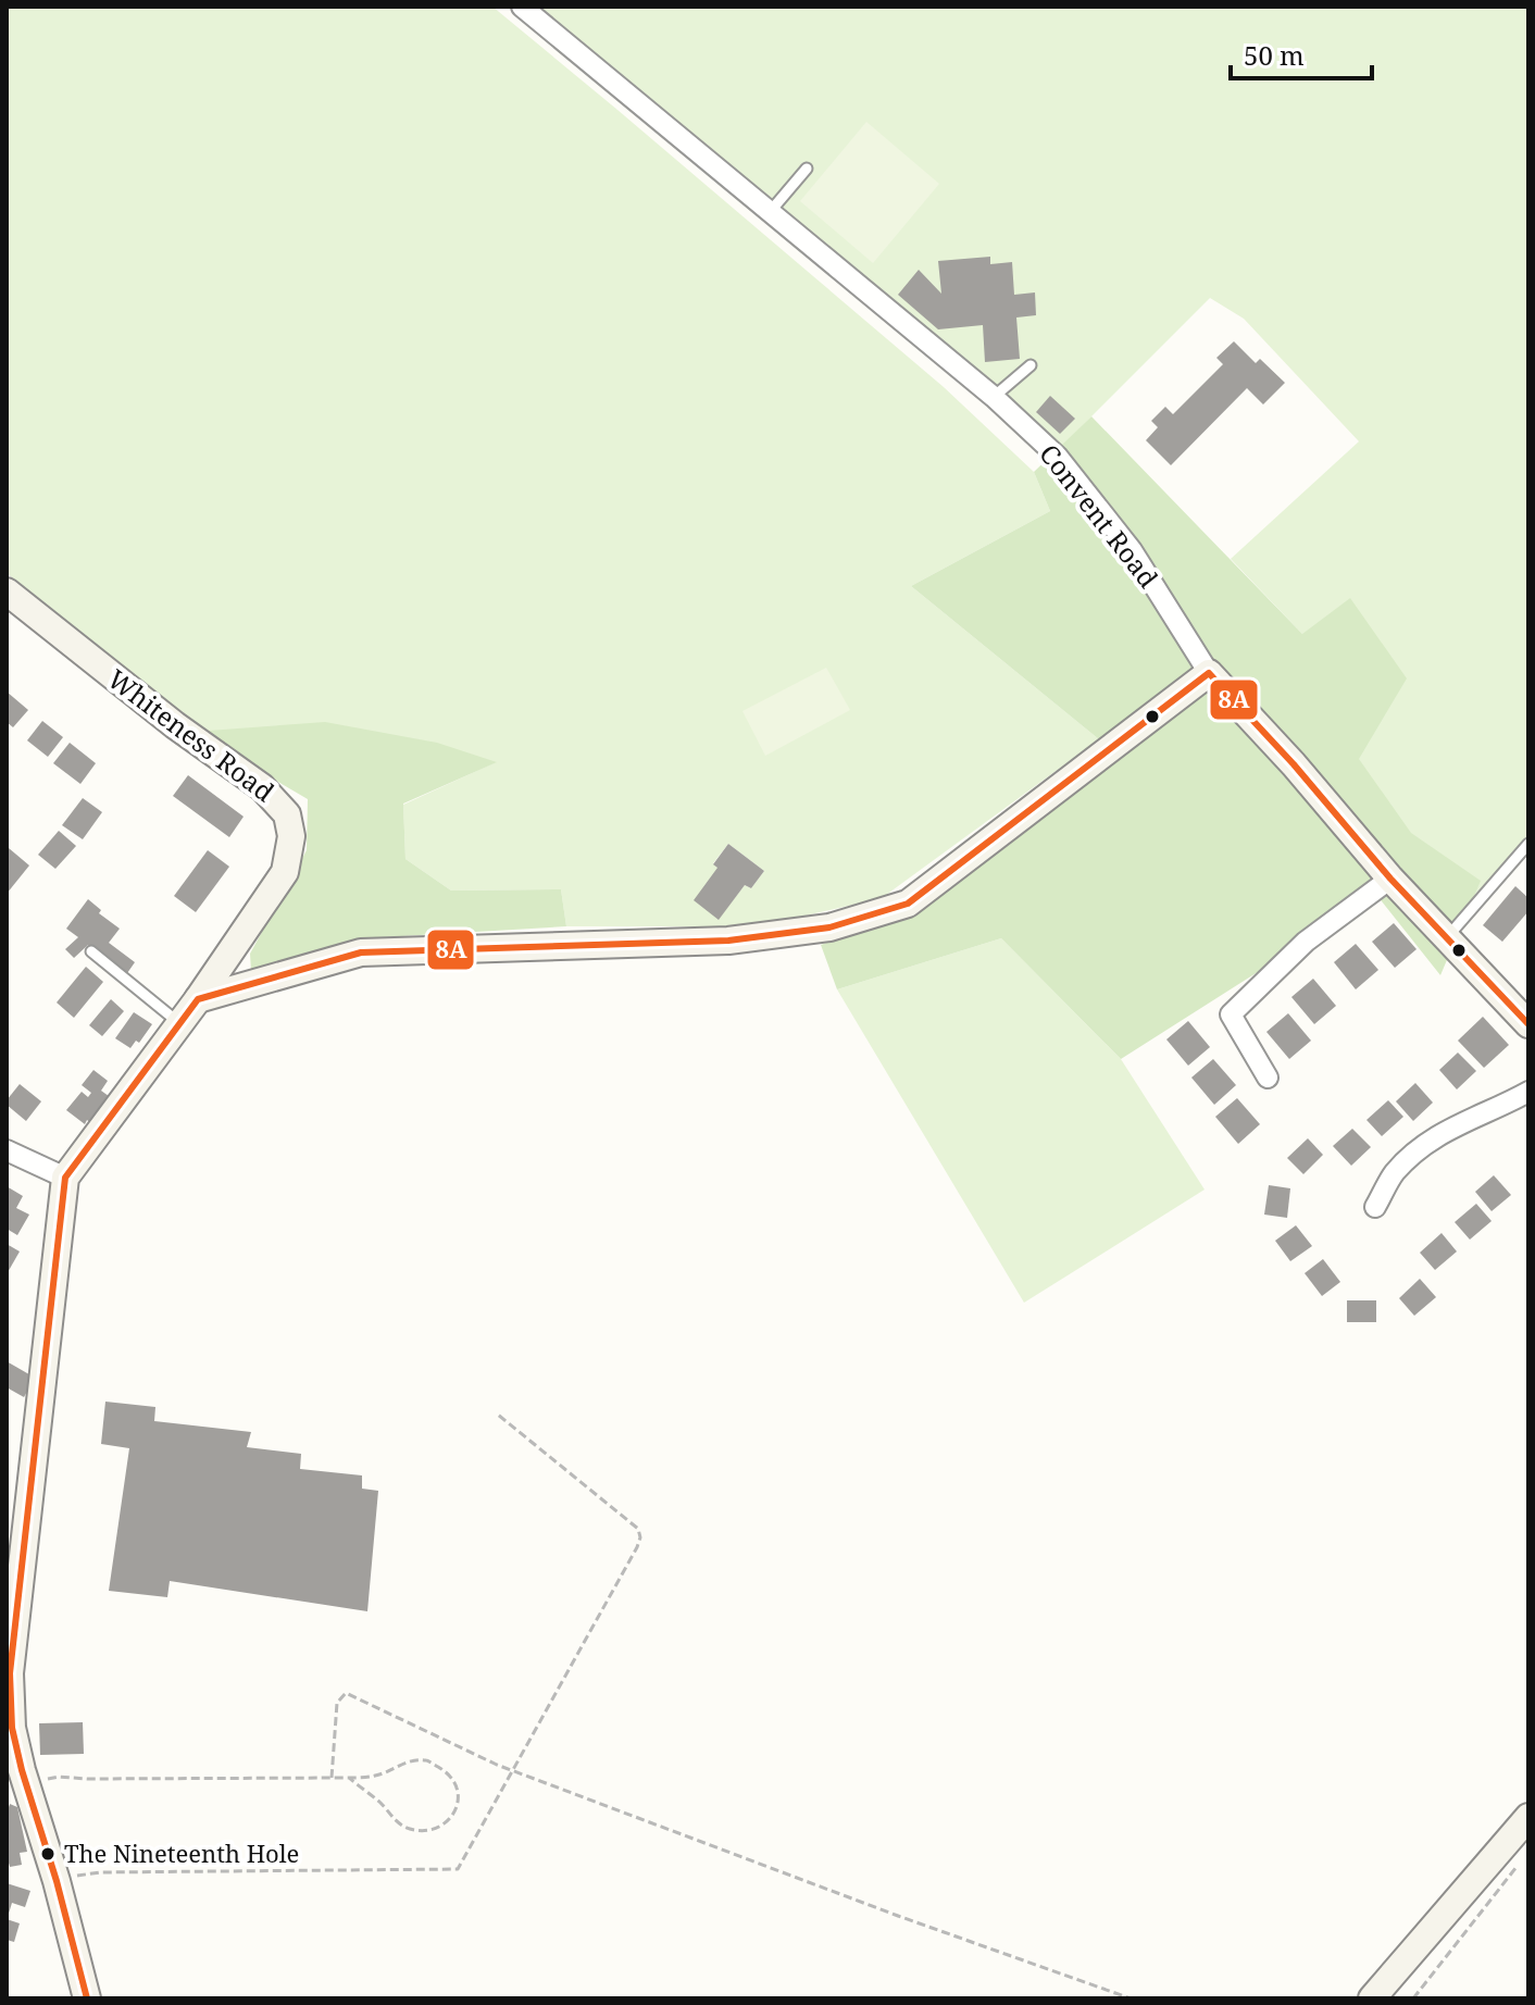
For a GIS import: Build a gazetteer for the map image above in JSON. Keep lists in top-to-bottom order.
{
  "streets": {
    "street": ["Convent Road", "Whiteness Road"]
  },
  "places": ["The Nineteenth Hole"],
  "lines": ["transit line 8A"],
  "scale_bar": "50 m"
}
